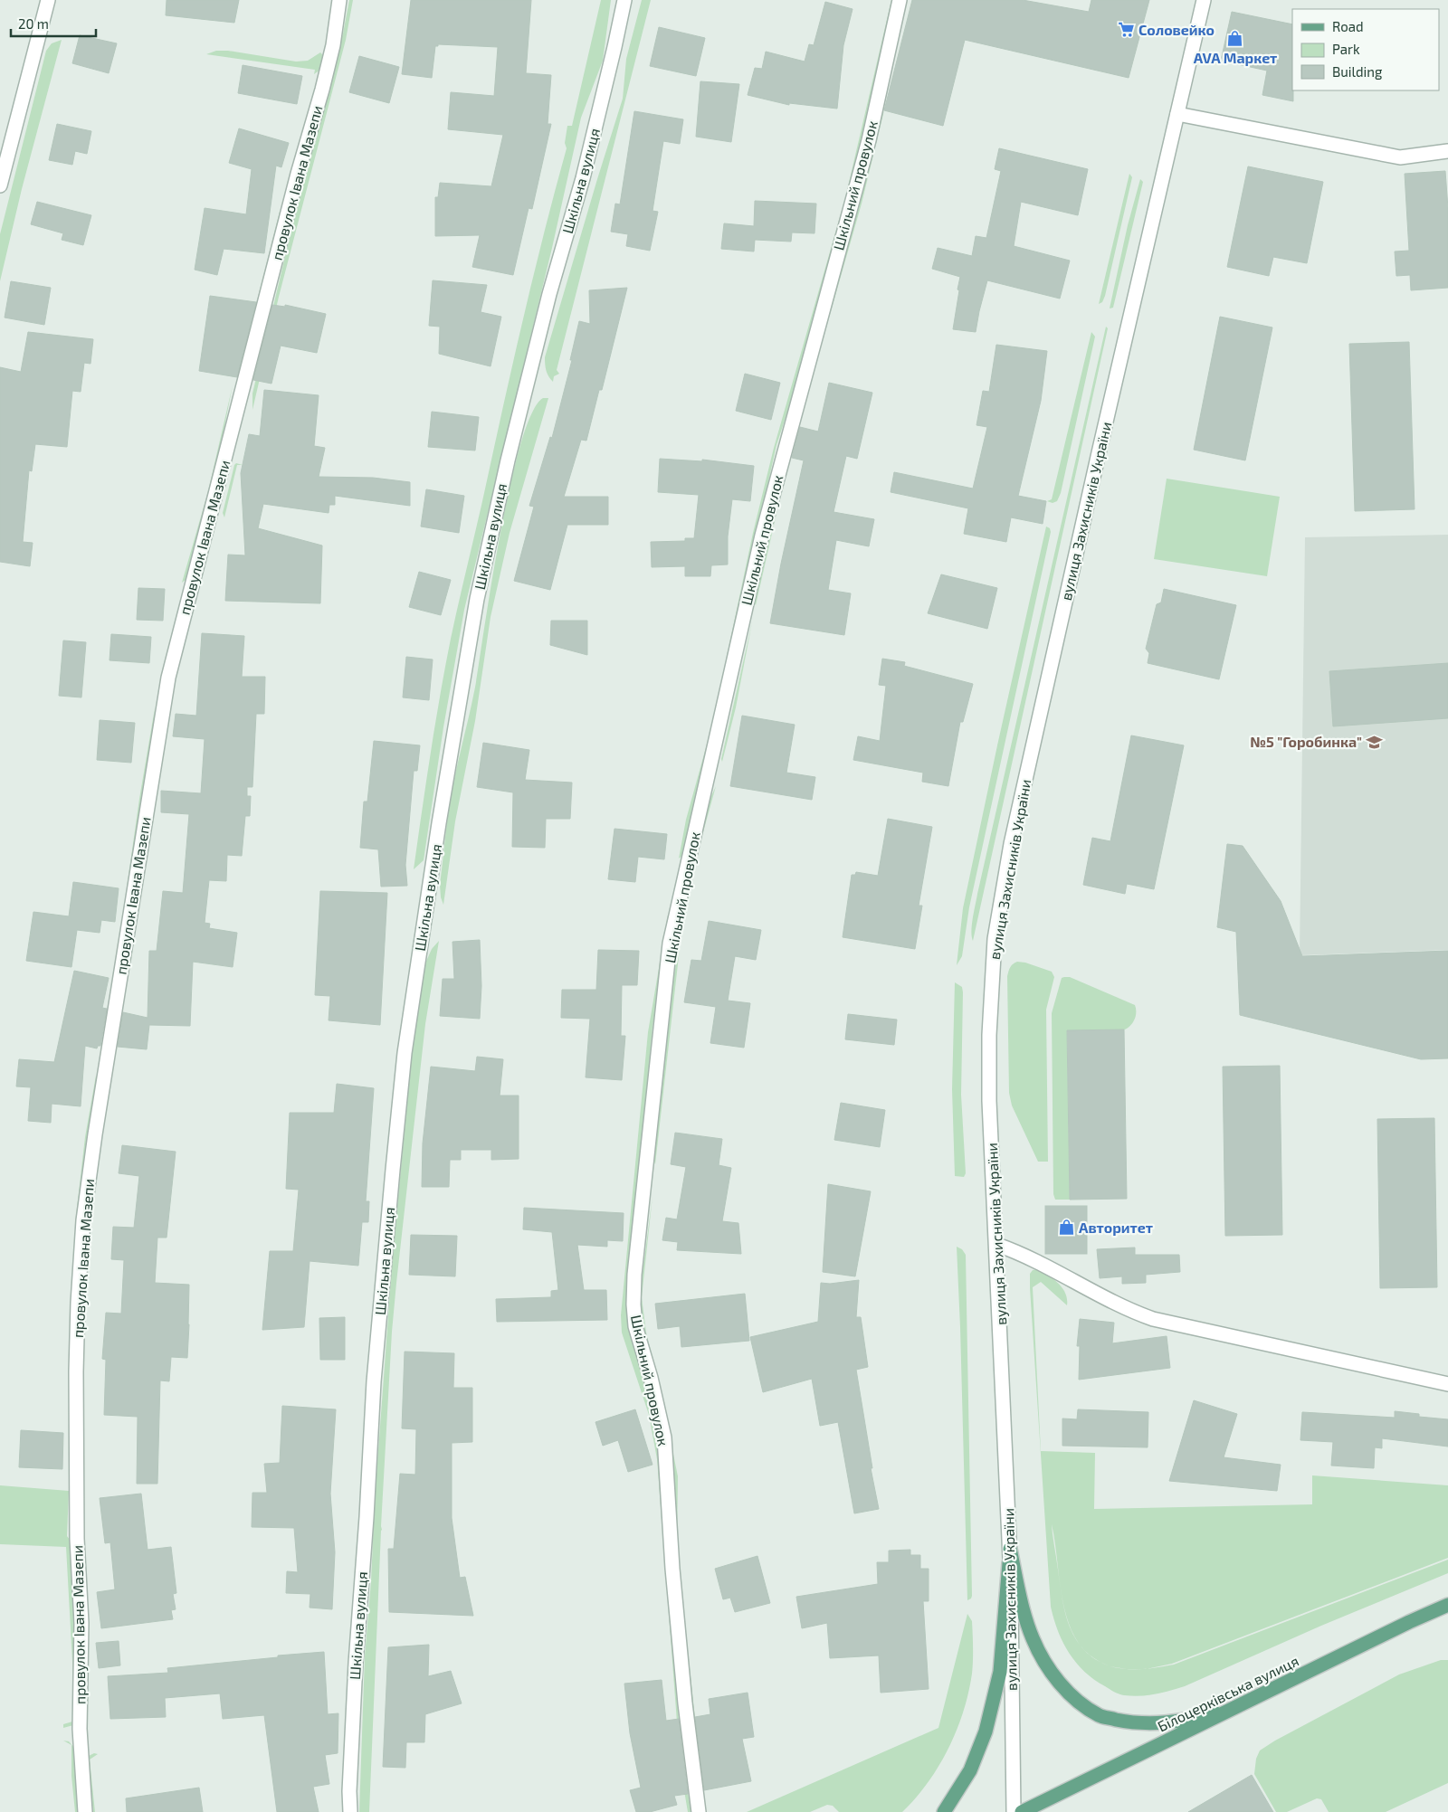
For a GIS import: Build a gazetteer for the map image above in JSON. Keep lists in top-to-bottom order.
{
  "streets": {
    "main road": ["Білоцерківська вулиця"],
    "street": [
      "Шкільна вулиця",
      "провулок Івана Мазепи",
      "Шкільний провулок",
      "вулиця Захисників України"
    ]
  },
  "places": {
    "supermarket": ["Соловейко"],
    "shop": ["AVA Маркет", "Авторитет"],
    "school or university": ["№5 \"Горобинка\""]
  },
  "legend": ["Road", "Park", "Building"],
  "scale_bar": "20 m"
}
